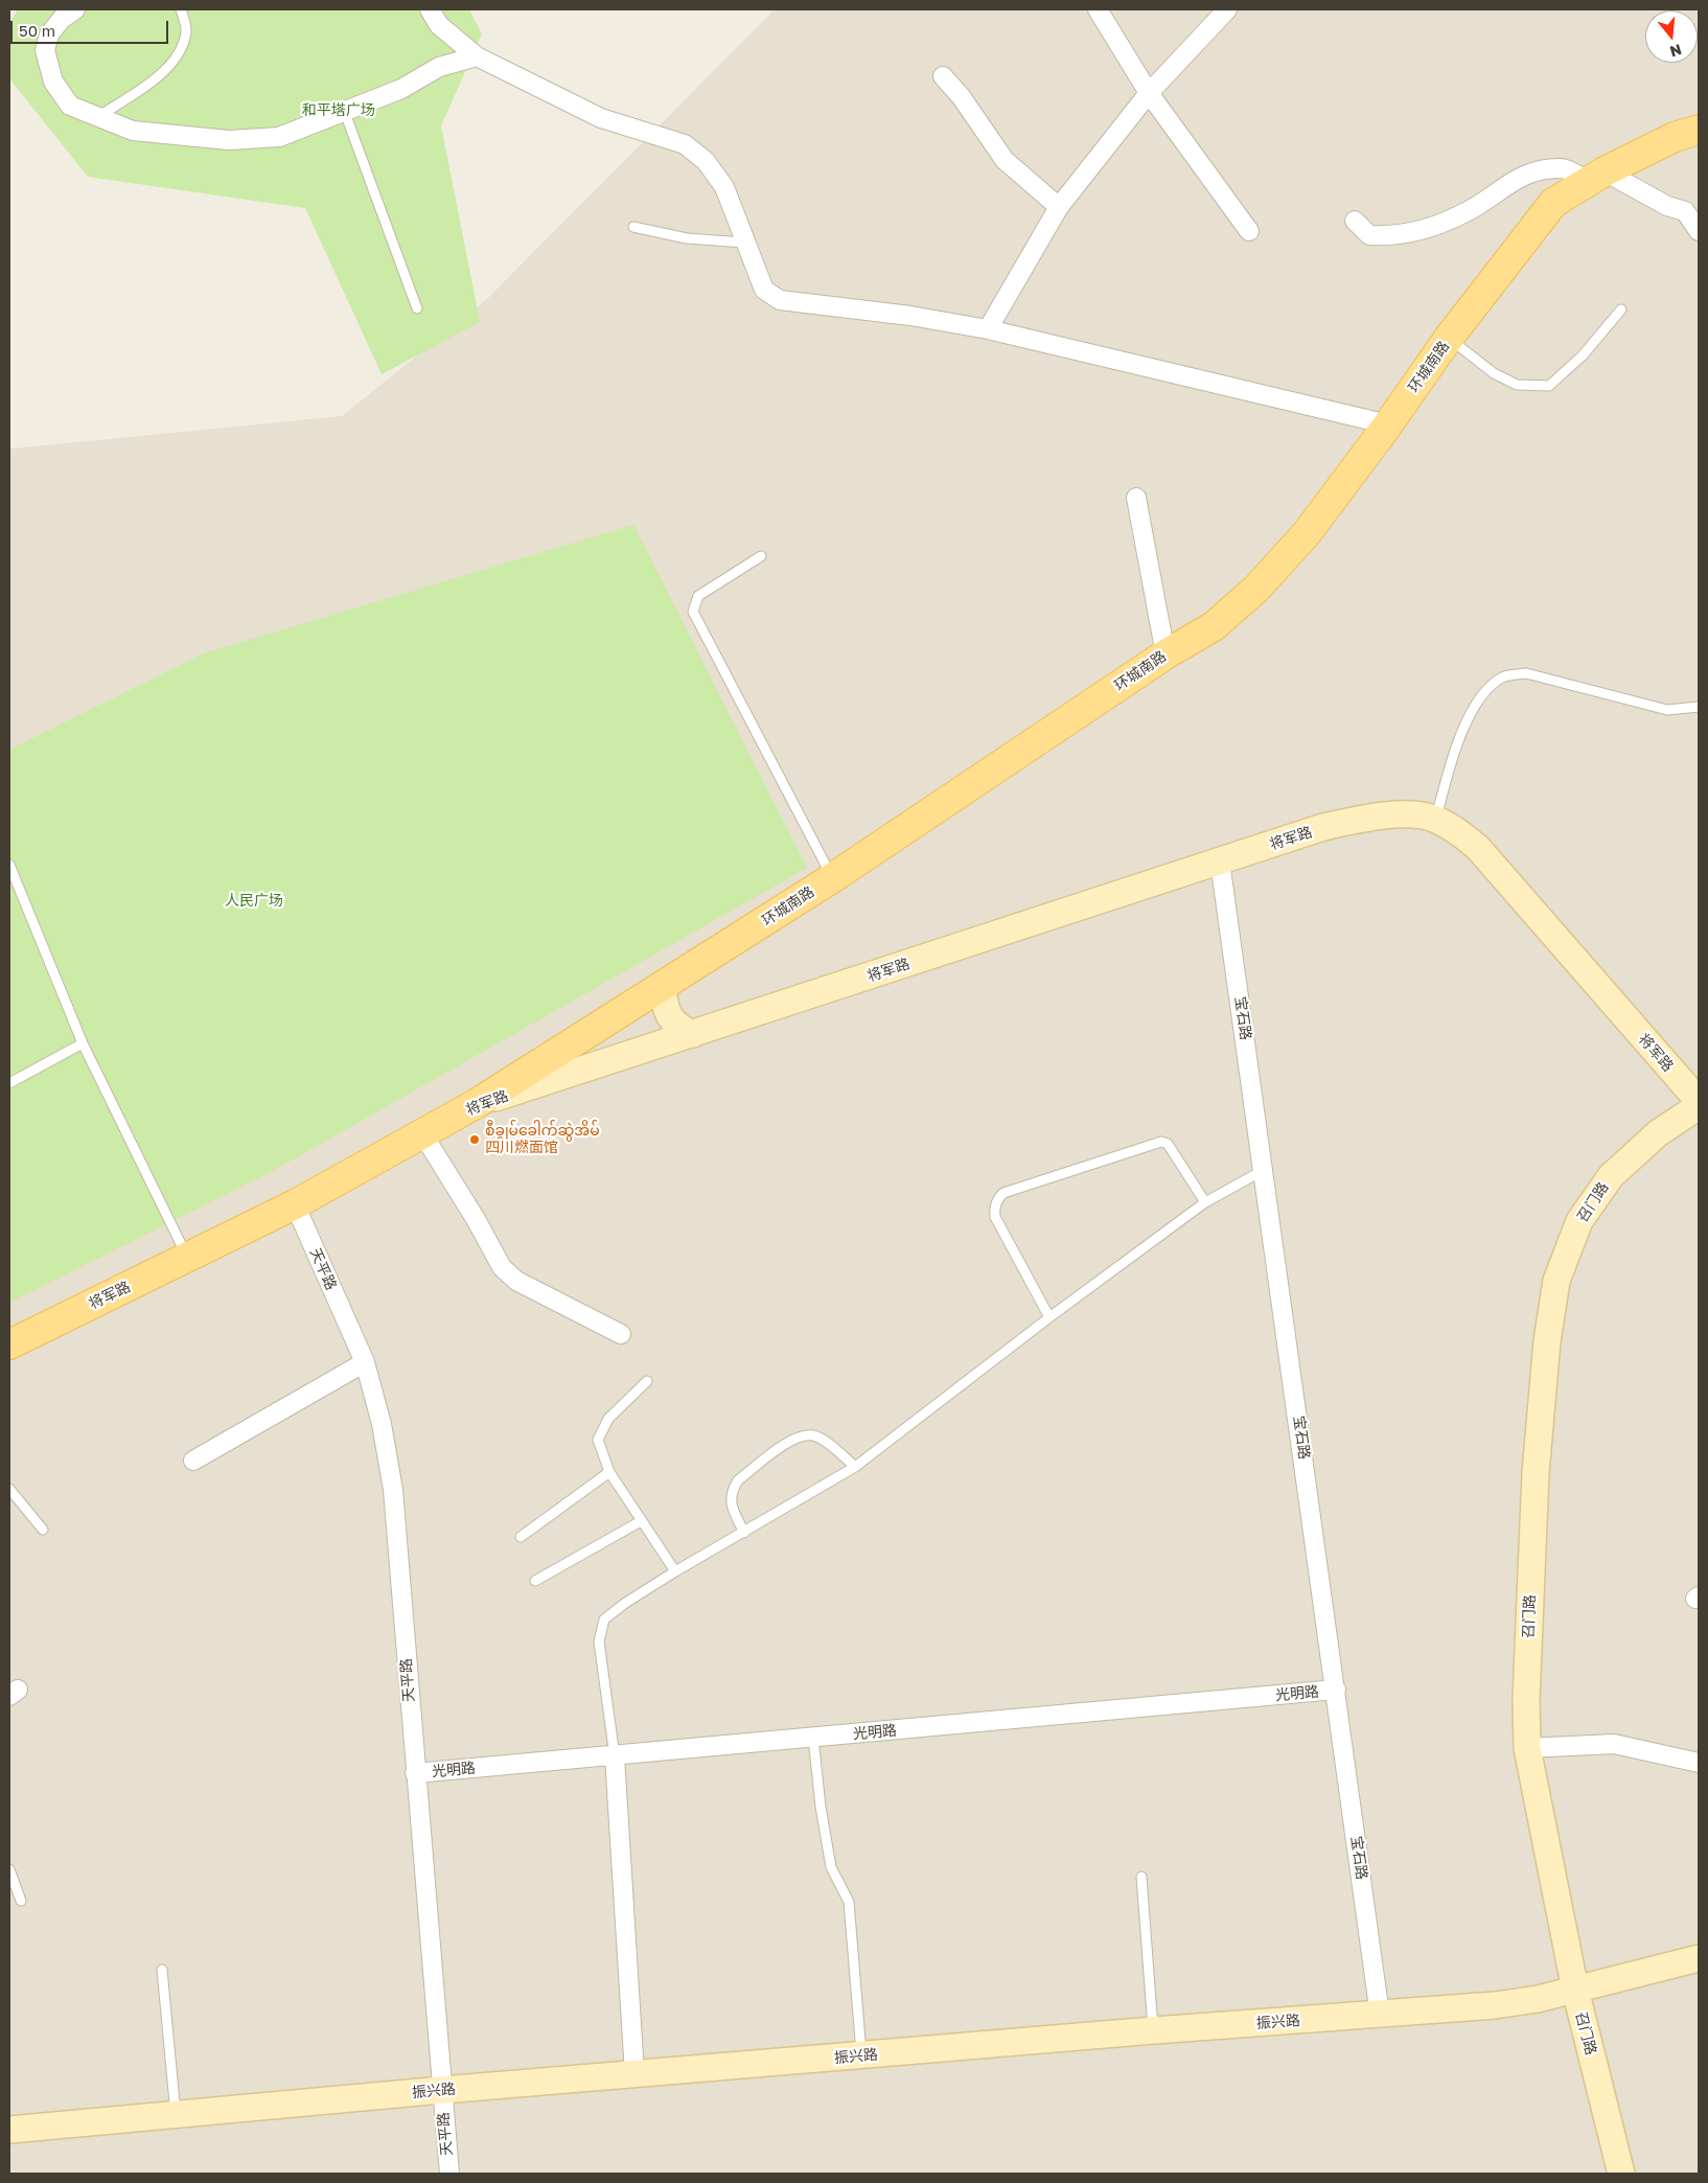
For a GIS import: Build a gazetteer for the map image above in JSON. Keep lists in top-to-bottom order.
{
  "streets": {
    "main road": [
      "环城南路",
      "将军路",
      "召门路",
      "振兴路"
    ],
    "street": ["宝石路", "天平路", "光明路"]
  },
  "crossings": [
    ["环城南路", "将军路"],
    ["将军路", "宝石路"],
    ["将军路", "天平路"],
    ["宝石路", "光明路"],
    ["宝石路", "振兴路"],
    ["召门路", "振兴路"],
    ["天平路", "光明路"],
    ["天平路", "振兴路"]
  ],
  "parks": ["和平塔广场", "人民广场"],
  "places": ["စီချွမ်ခေါက်ဆွဲအိမ် 四川燃面馆"],
  "scale_bar": "50 m",
  "north": "bottom"
}
